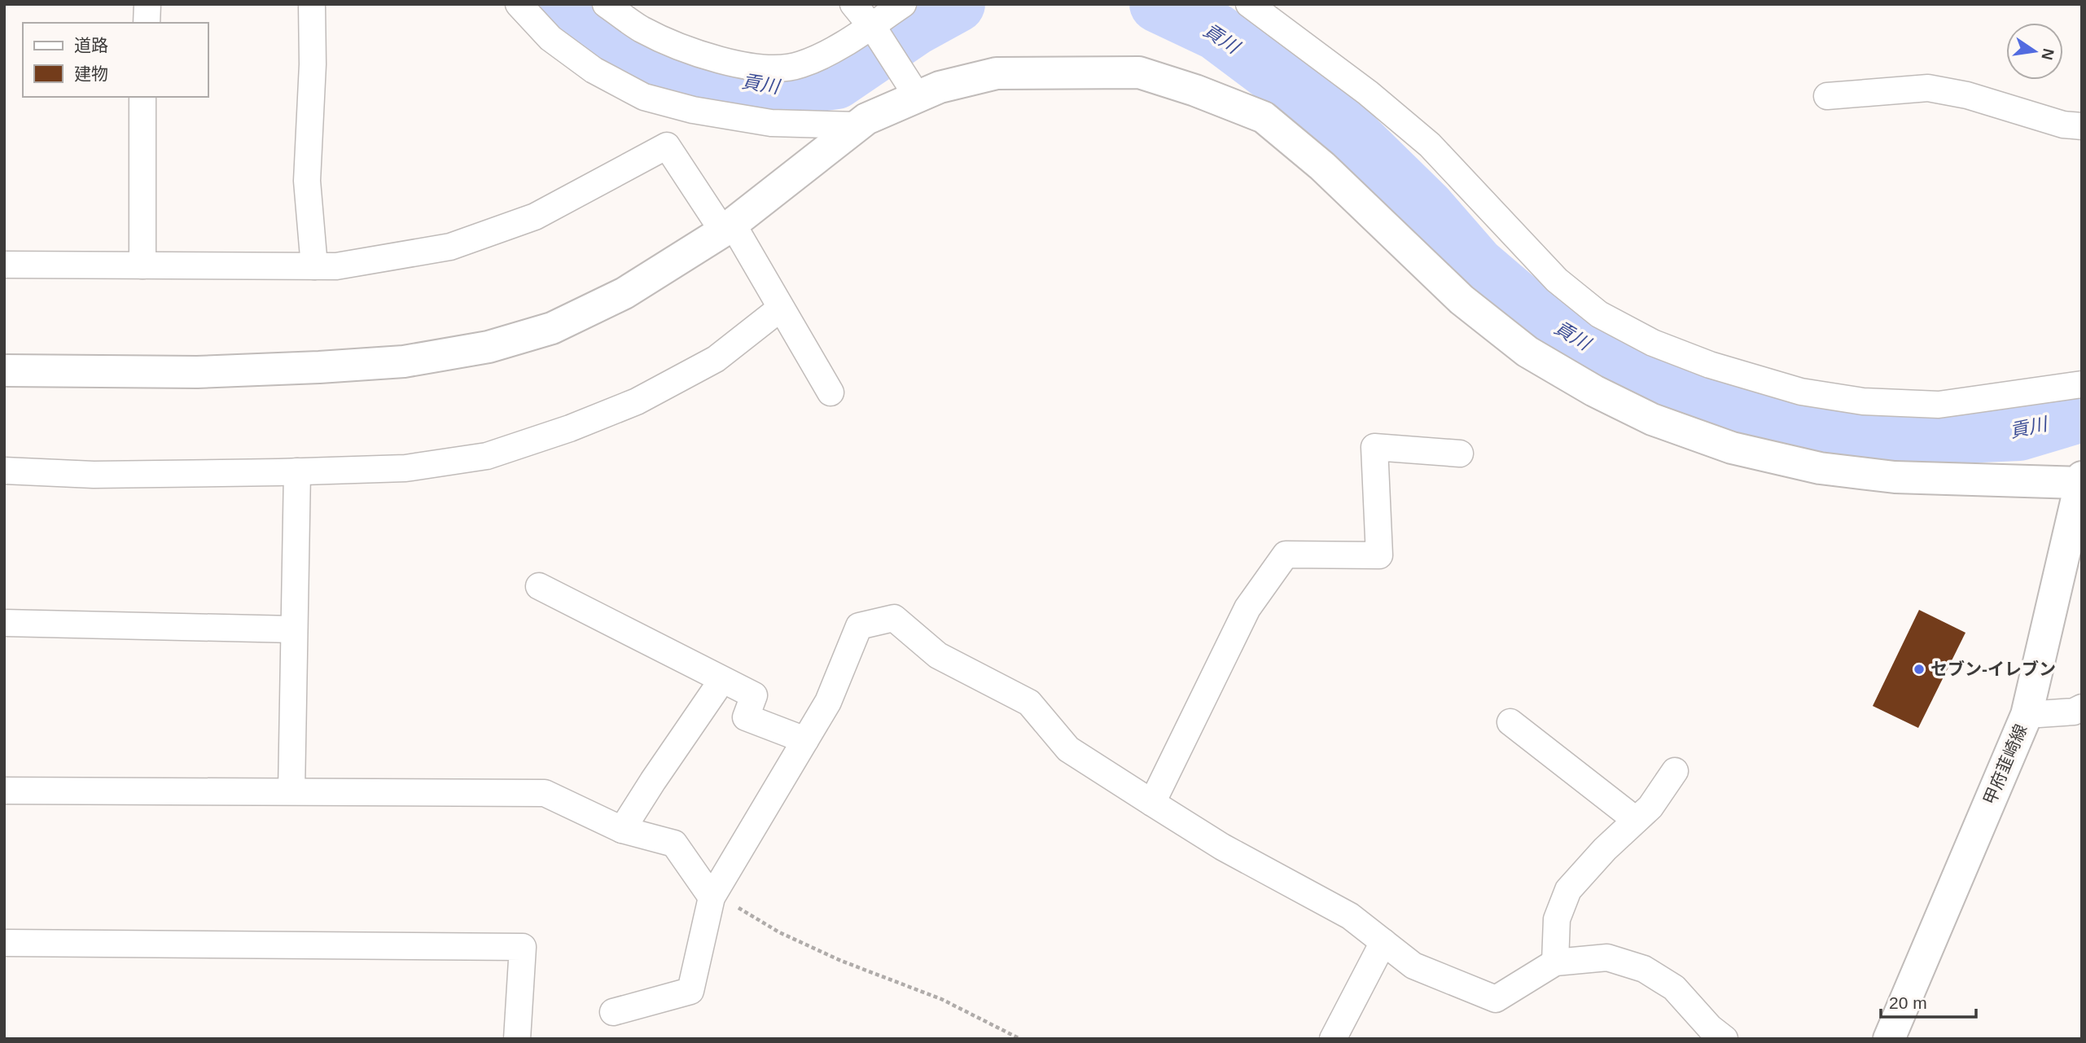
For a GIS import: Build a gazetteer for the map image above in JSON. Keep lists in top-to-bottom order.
{
  "streets": {
    "street": ["甲府韮崎線"]
  },
  "water": ["貢川"],
  "places": ["セブン-イレブン"],
  "legend": ["道路", "建物"],
  "scale_bar": "20 m",
  "north": "right"
}
